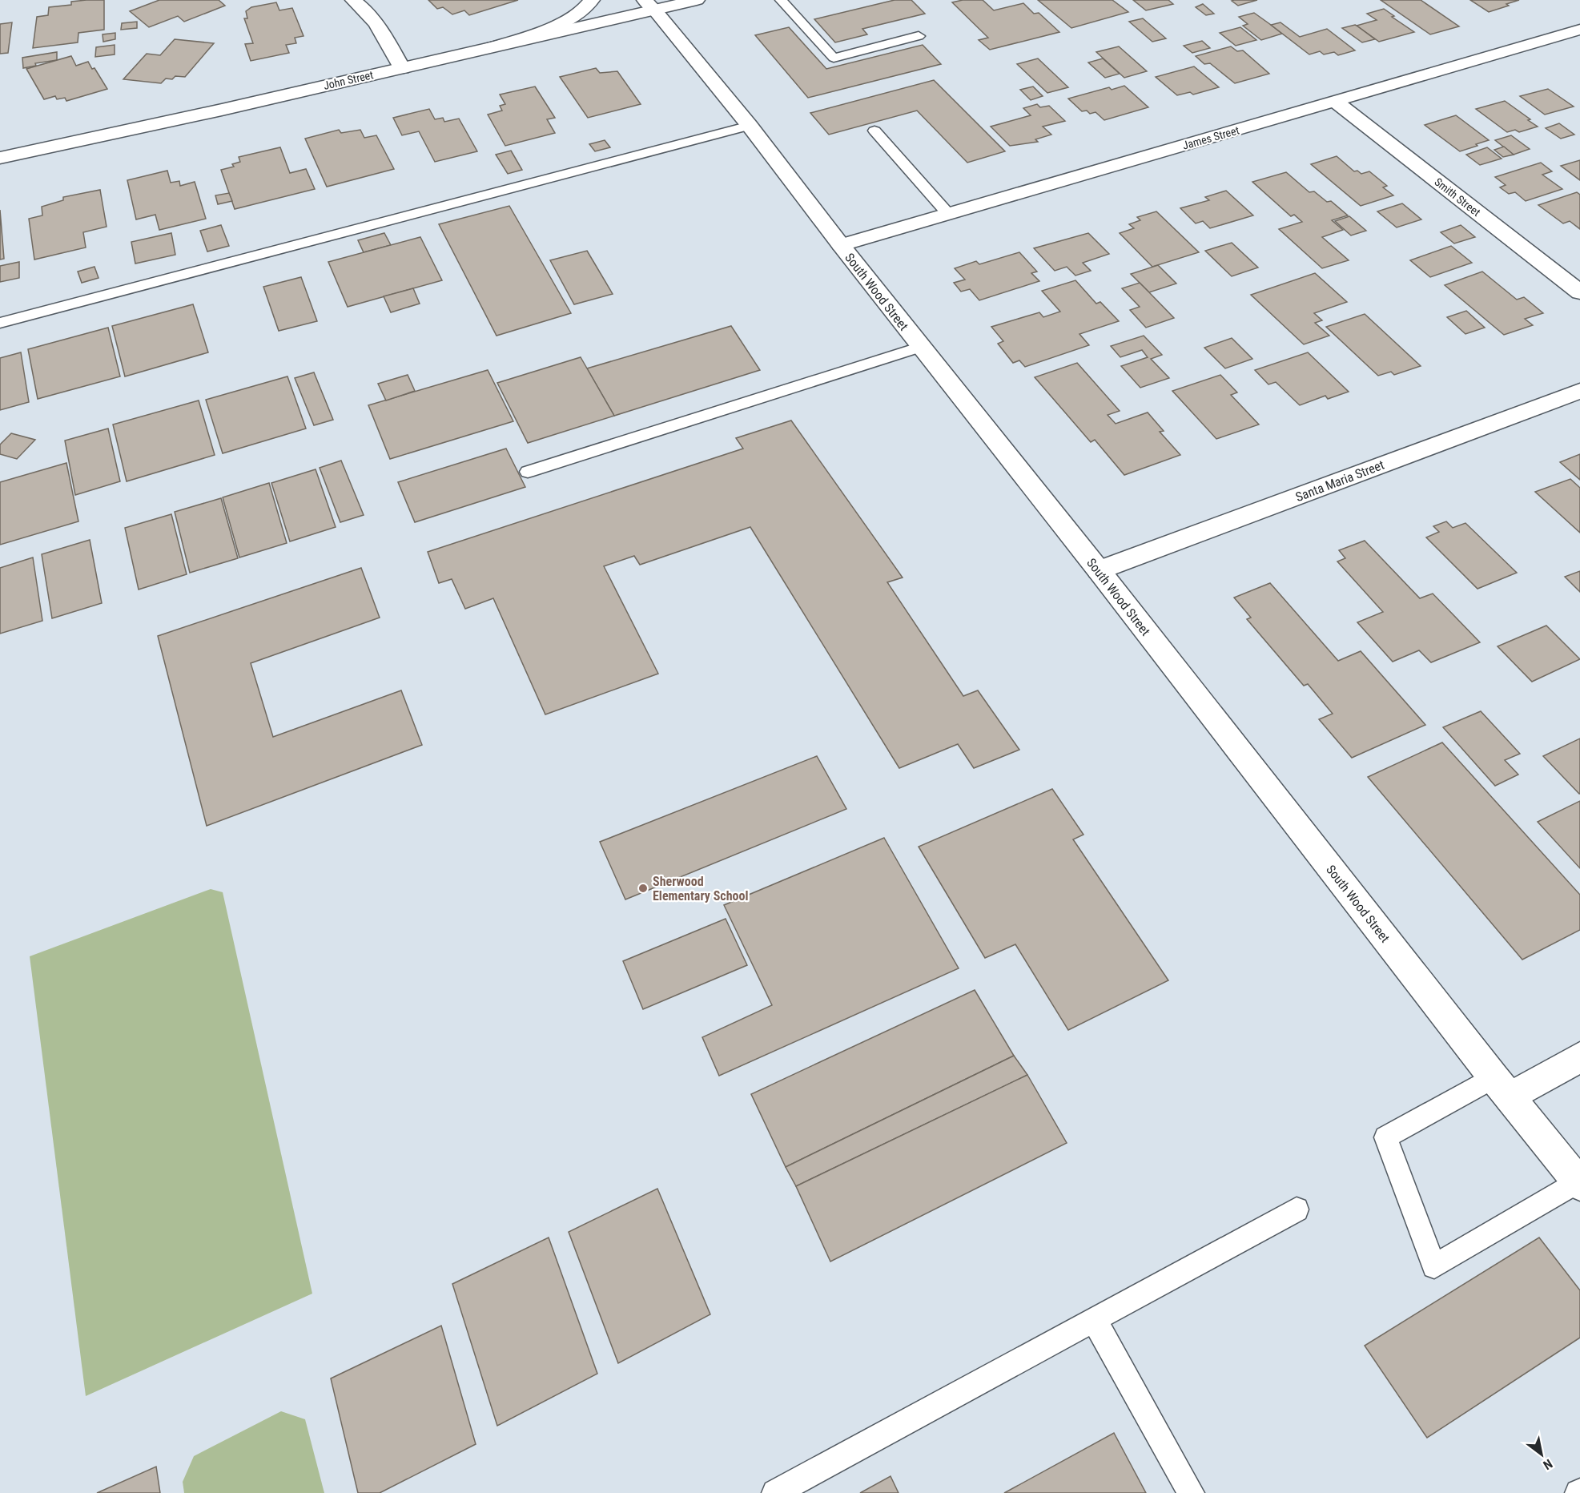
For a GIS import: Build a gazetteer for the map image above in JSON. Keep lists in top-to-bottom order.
{
  "streets": {
    "main road": [
      "John Street",
      "James Street",
      "Smith Street",
      "South Wood Street",
      "Santa Maria Street"
    ]
  },
  "crossings": [
    ["John Street", "South Wood Street"],
    ["James Street", "Smith Street"],
    ["James Street", "South Wood Street"],
    ["South Wood Street", "Santa Maria Street"]
  ],
  "places": ["Sherwood Elementary School"],
  "north": "bottom right"
}
